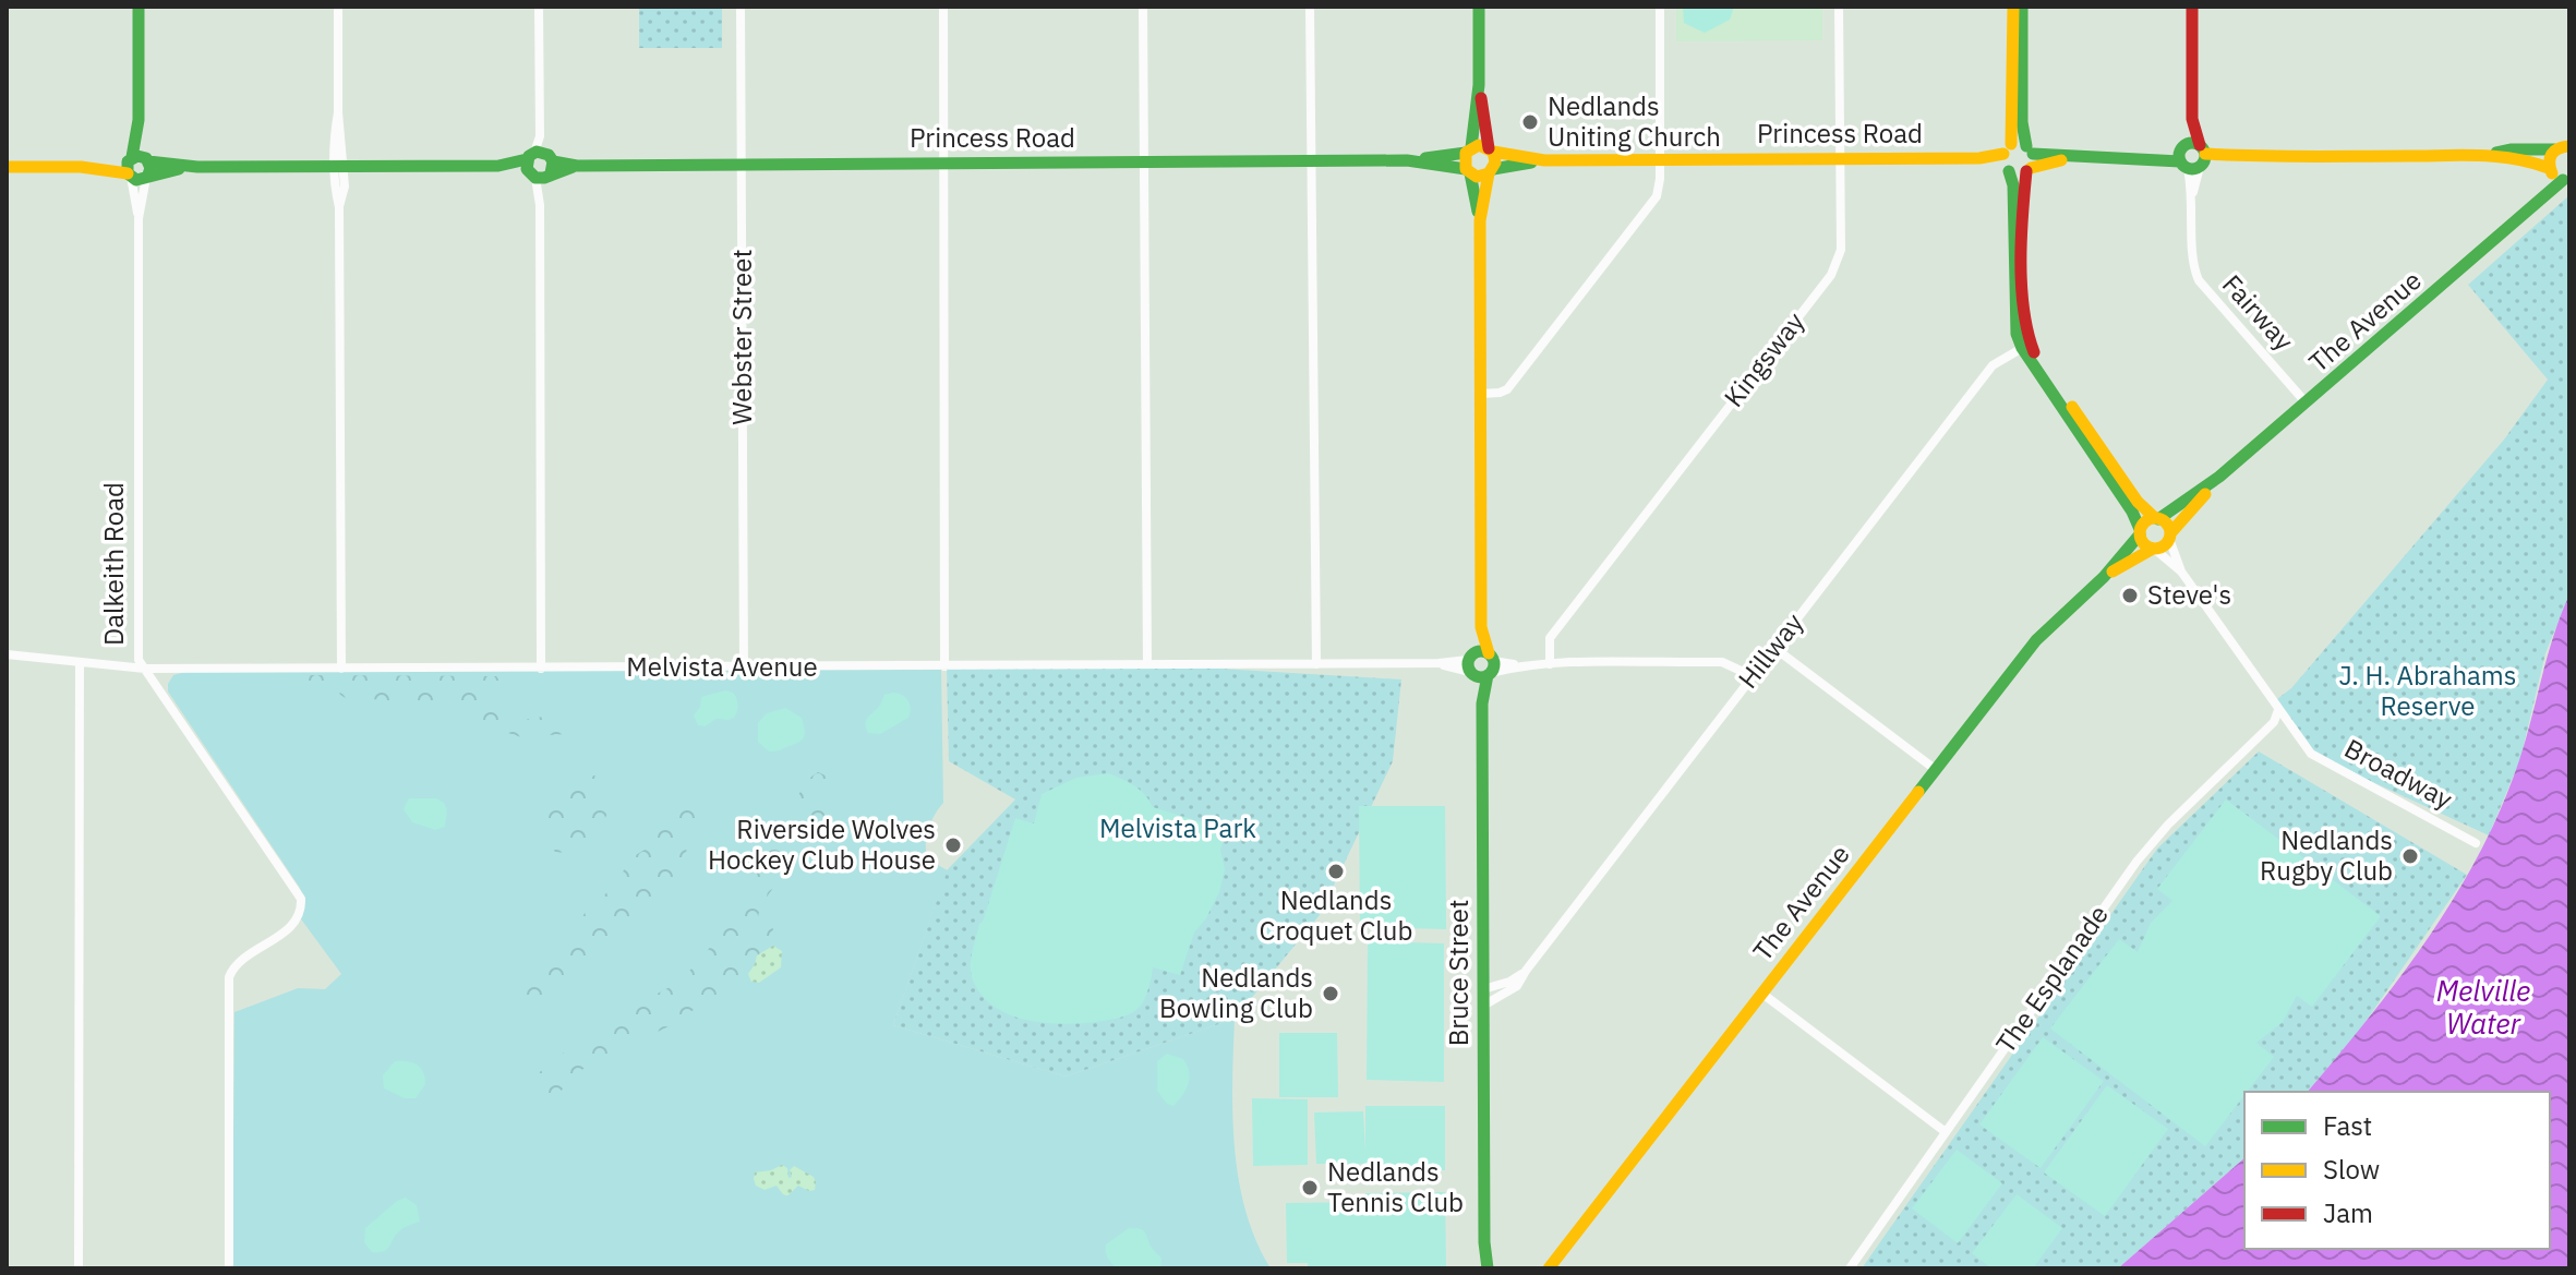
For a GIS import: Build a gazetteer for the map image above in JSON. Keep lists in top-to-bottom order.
{
  "streets": {
    "street": [
      "Princess Road",
      "Fairway",
      "The Avenue",
      "Webster Street",
      "Kingsway",
      "Dalkeith Road",
      "Hillway",
      "Melvista Avenue",
      "Broadway",
      "Bruce Street",
      "The Esplanade"
    ]
  },
  "crossings": [
    ["Princess Road", "Webster Street"],
    ["Princess Road", "Kingsway"],
    ["Princess Road", "Bruce Street"],
    ["Fairway", "The Avenue"],
    ["The Avenue", "Broadway"],
    ["Webster Street", "Melvista Avenue"],
    ["Kingsway", "Melvista Avenue"],
    ["Dalkeith Road", "Melvista Avenue"],
    ["Hillway", "Melvista Avenue"],
    ["Hillway", "Bruce Street"],
    ["Melvista Avenue", "Bruce Street"],
    ["Broadway", "The Esplanade"]
  ],
  "water": ["Melville Water"],
  "parks": ["J. H. Abrahams Reserve", "Melvista Park"],
  "places": [
    "Nedlands Uniting Church",
    "Steve's",
    "Riverside Wolves Hockey Club House",
    "Nedlands Rugby Club",
    "Nedlands Croquet Club",
    "Nedlands Bowling Club",
    "Nedlands Tennis Club"
  ],
  "legend": ["Fast", "Slow", "Jam"]
}
